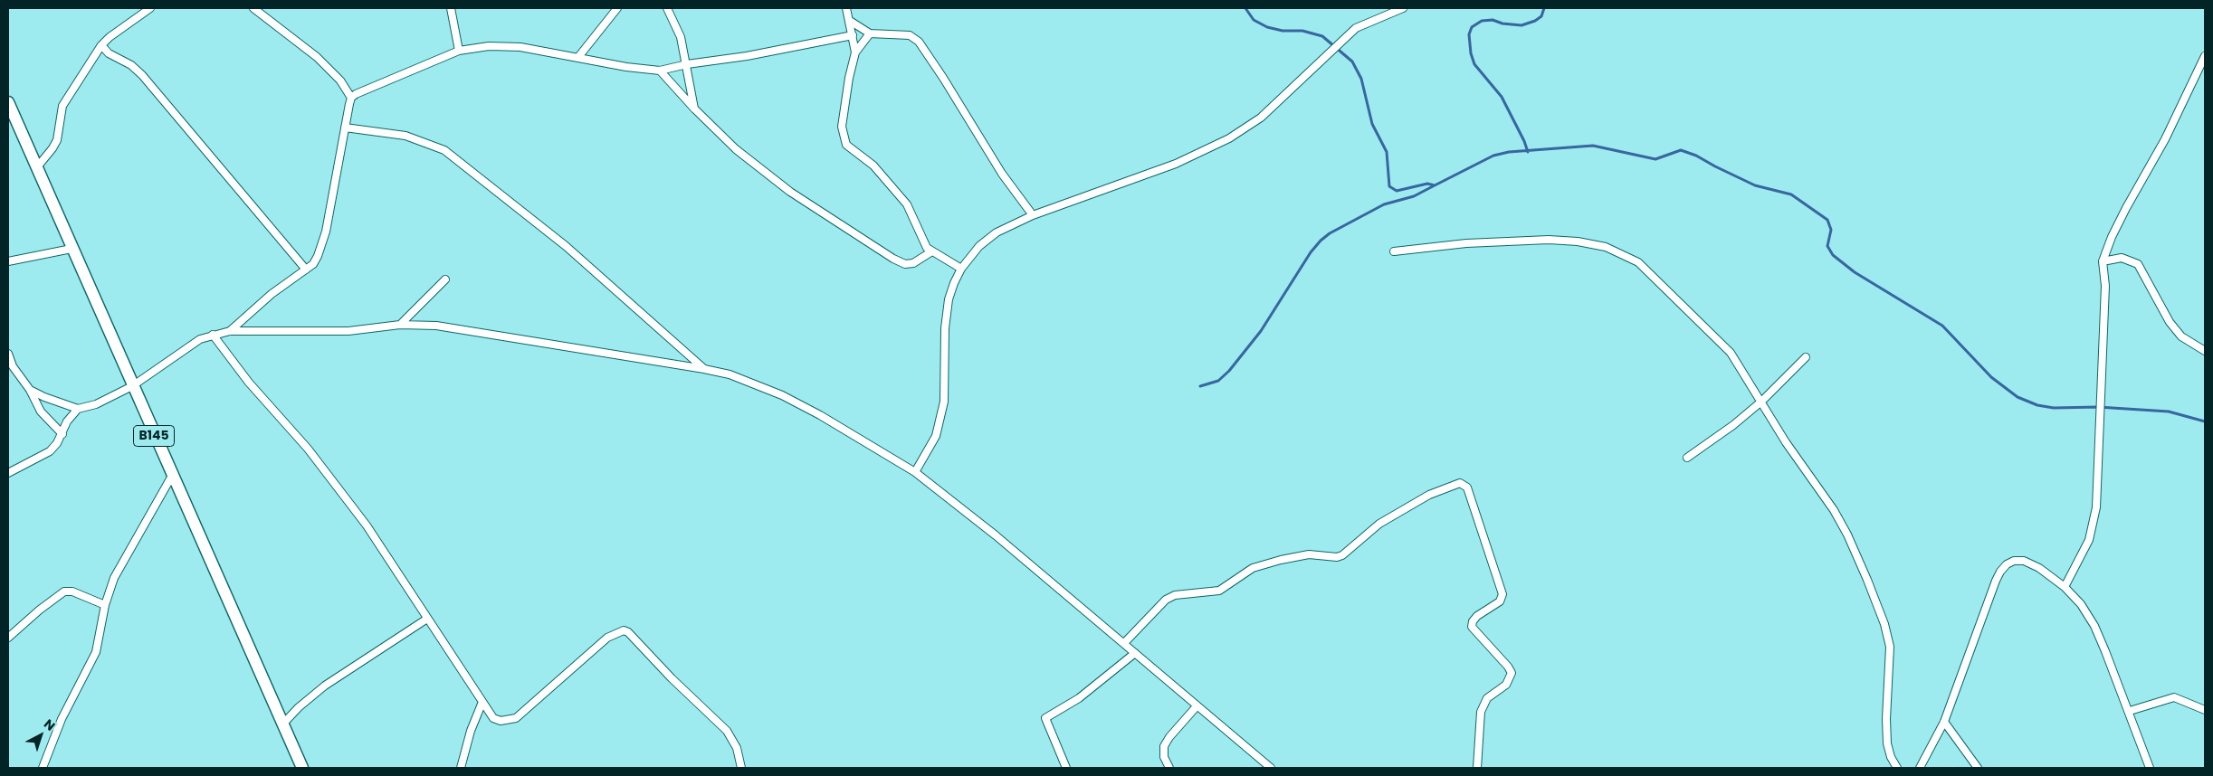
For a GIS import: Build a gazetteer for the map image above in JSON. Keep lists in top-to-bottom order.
{
  "streets": {
    "main road": ["B145"]
  },
  "north": "top right"
}
